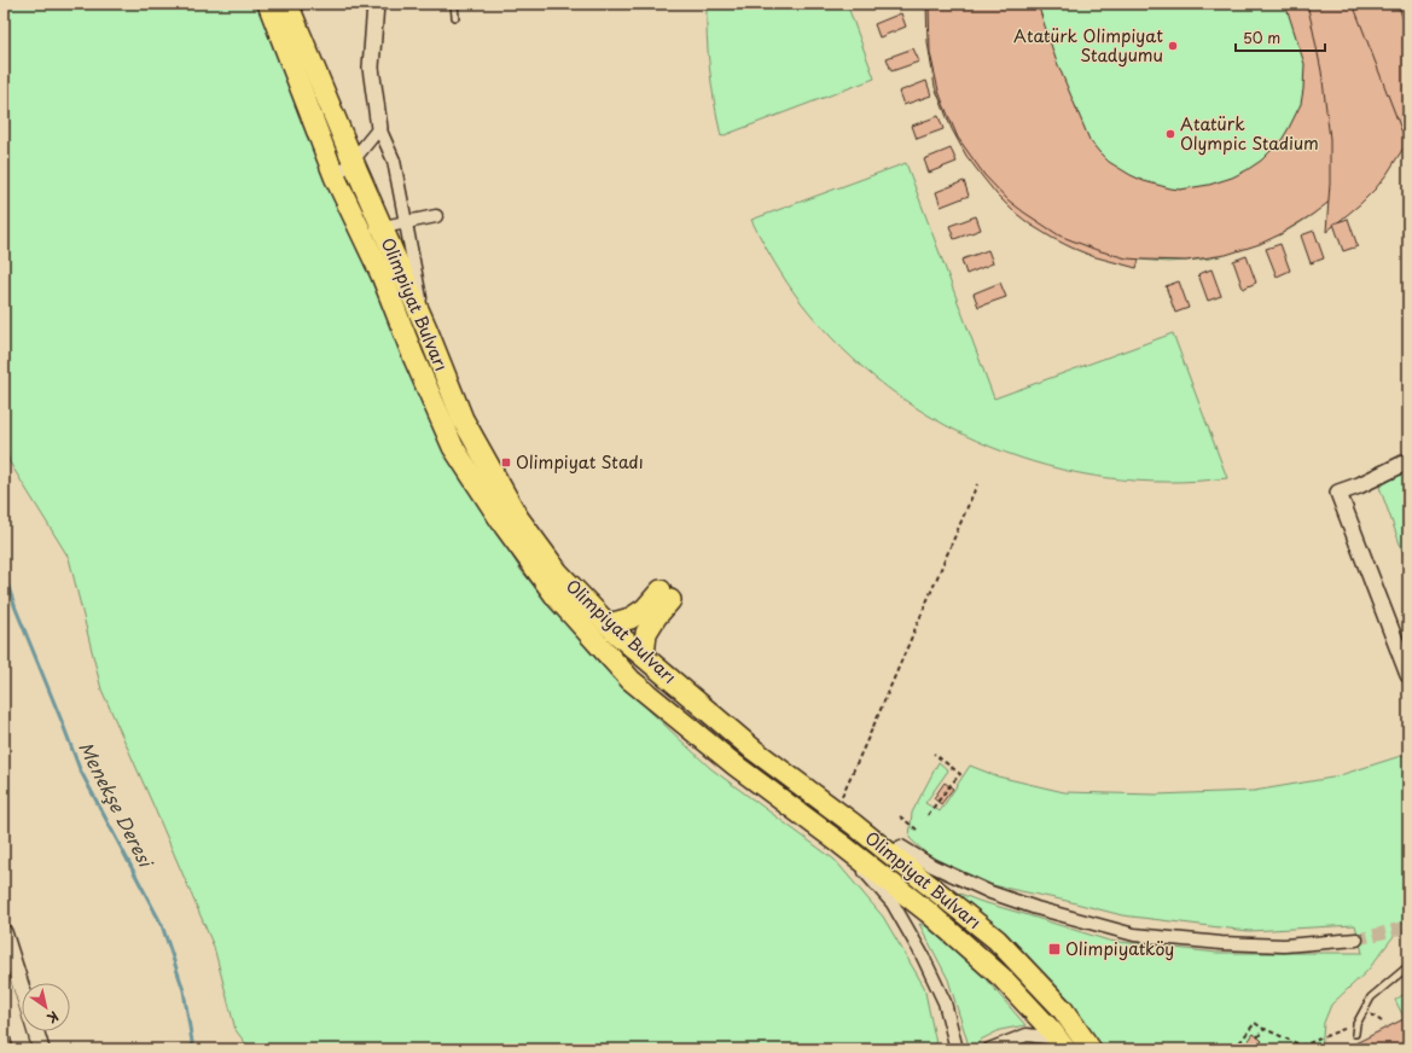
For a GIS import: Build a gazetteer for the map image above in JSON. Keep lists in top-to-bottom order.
{
  "streets": {
    "main road": ["Olimpiyat Bulvarı"]
  },
  "water": ["Menekşe Deresi"],
  "places": {
    "other": ["Atatürk Olimpiyat Stadyumu", "Atatürk Olympic Stadium"],
    "transit": ["Olimpiyat Stadı", "Olimpiyatköy"]
  },
  "scale_bar": "50 m",
  "north": "bottom right"
}
